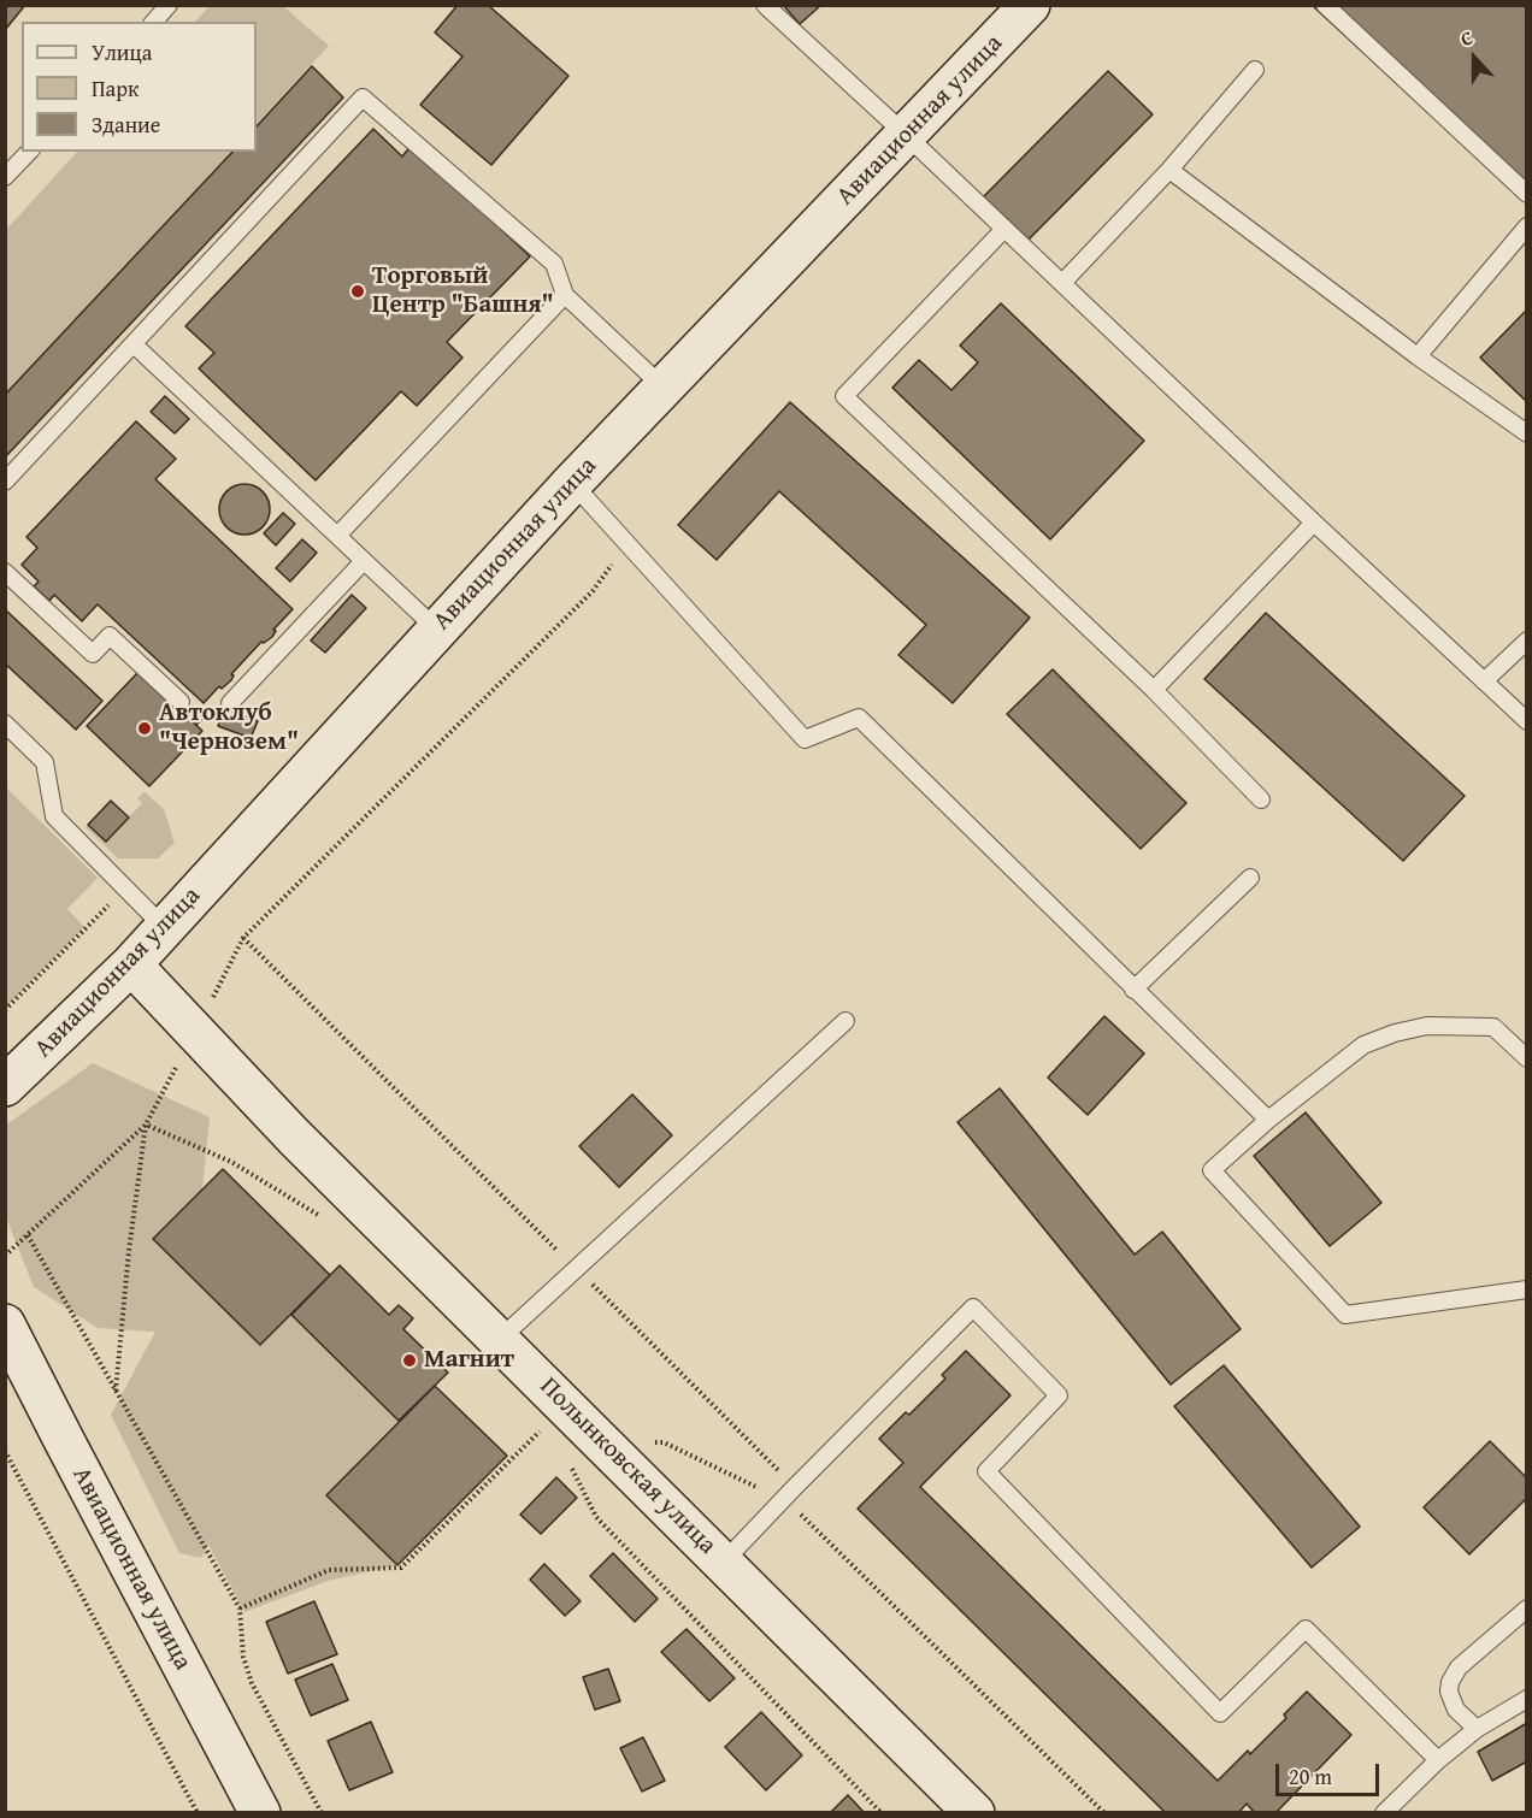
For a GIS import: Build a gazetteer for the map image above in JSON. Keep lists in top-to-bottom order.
{
  "streets": {
    "main road": ["Авиационная улица", "Полынковская улица"]
  },
  "crossings": [
    ["Авиационная улица", "Полынковская улица"]
  ],
  "places": ["Торговый Центр \"Башня\"", "Автоклуб \"Чернозем\"", "Магнит"],
  "legend": ["Улица", "Парк", "Здание"],
  "scale_bar": "20 m",
  "north": "top"
}
